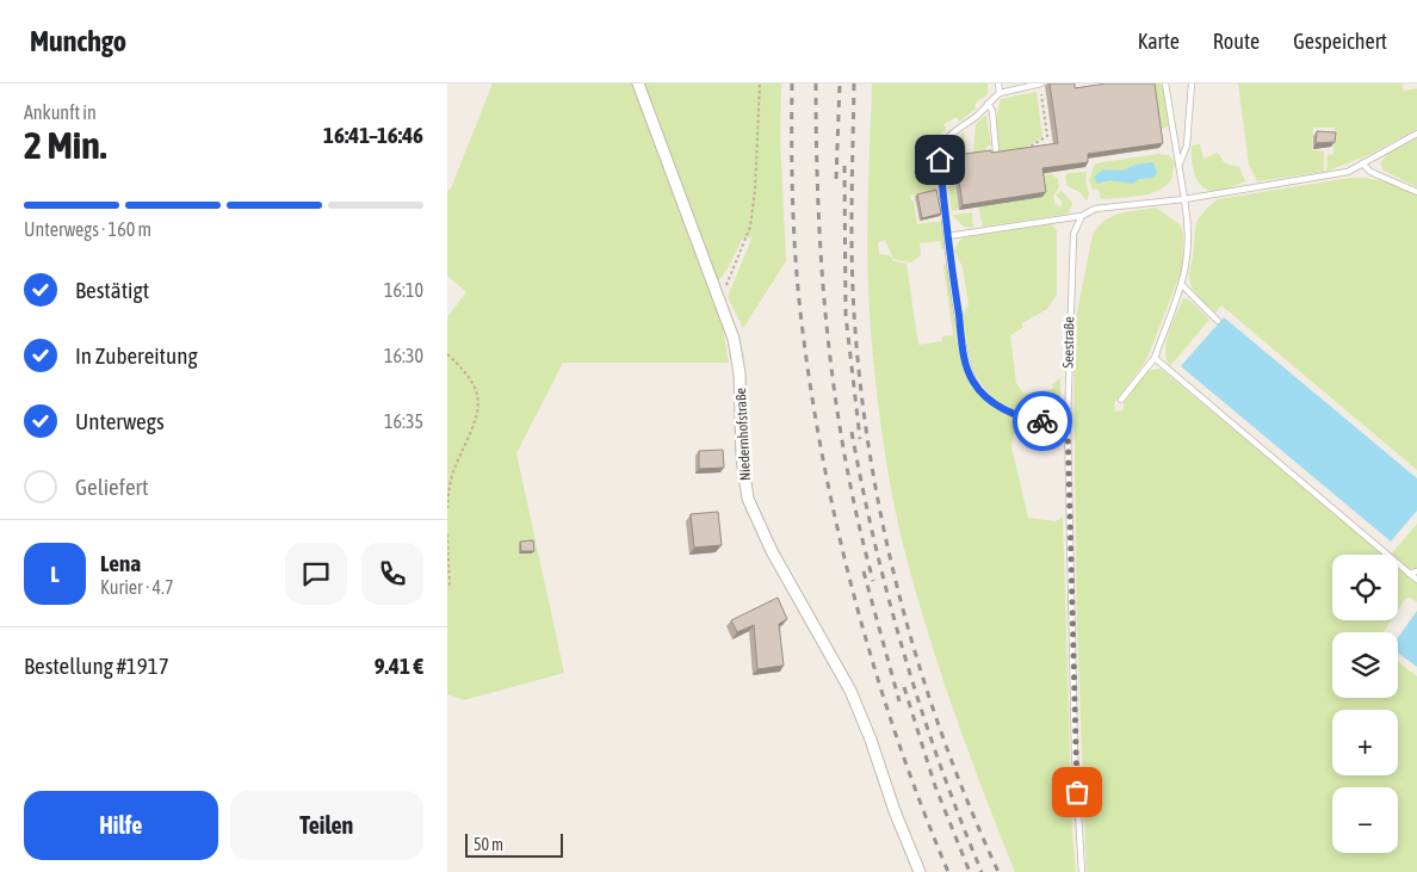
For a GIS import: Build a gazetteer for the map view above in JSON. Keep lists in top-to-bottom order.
{
  "streets": {
    "street": ["Niedernhofstraße"],
    "lane": ["Seestraße"]
  },
  "scale_bar": "50 m",
  "page": {
    "header": "Munchgo",
    "nav": ["Karte", "Route", "Gespeichert"],
    "heading": ["2 Min.", "Ankunft in", "16:41–16:46"],
    "panel": [
      "Lena",
      "Kurier · 4.7",
      "Bestellung #1917",
      "9.41 €"
    ],
    "bar": "Unterwegs · 160 m",
    "list": [
      ["Bestätigt", "16:10"],
      ["In Zubereitung", "16:30"],
      ["Unterwegs", "16:35"],
      "Geliefert"
    ],
    "round": "L",
    "map_buttons": ["+", "−"],
    "buttons": ["Hilfe", "Teilen"],
    "scale": "50 m"
  }
}
